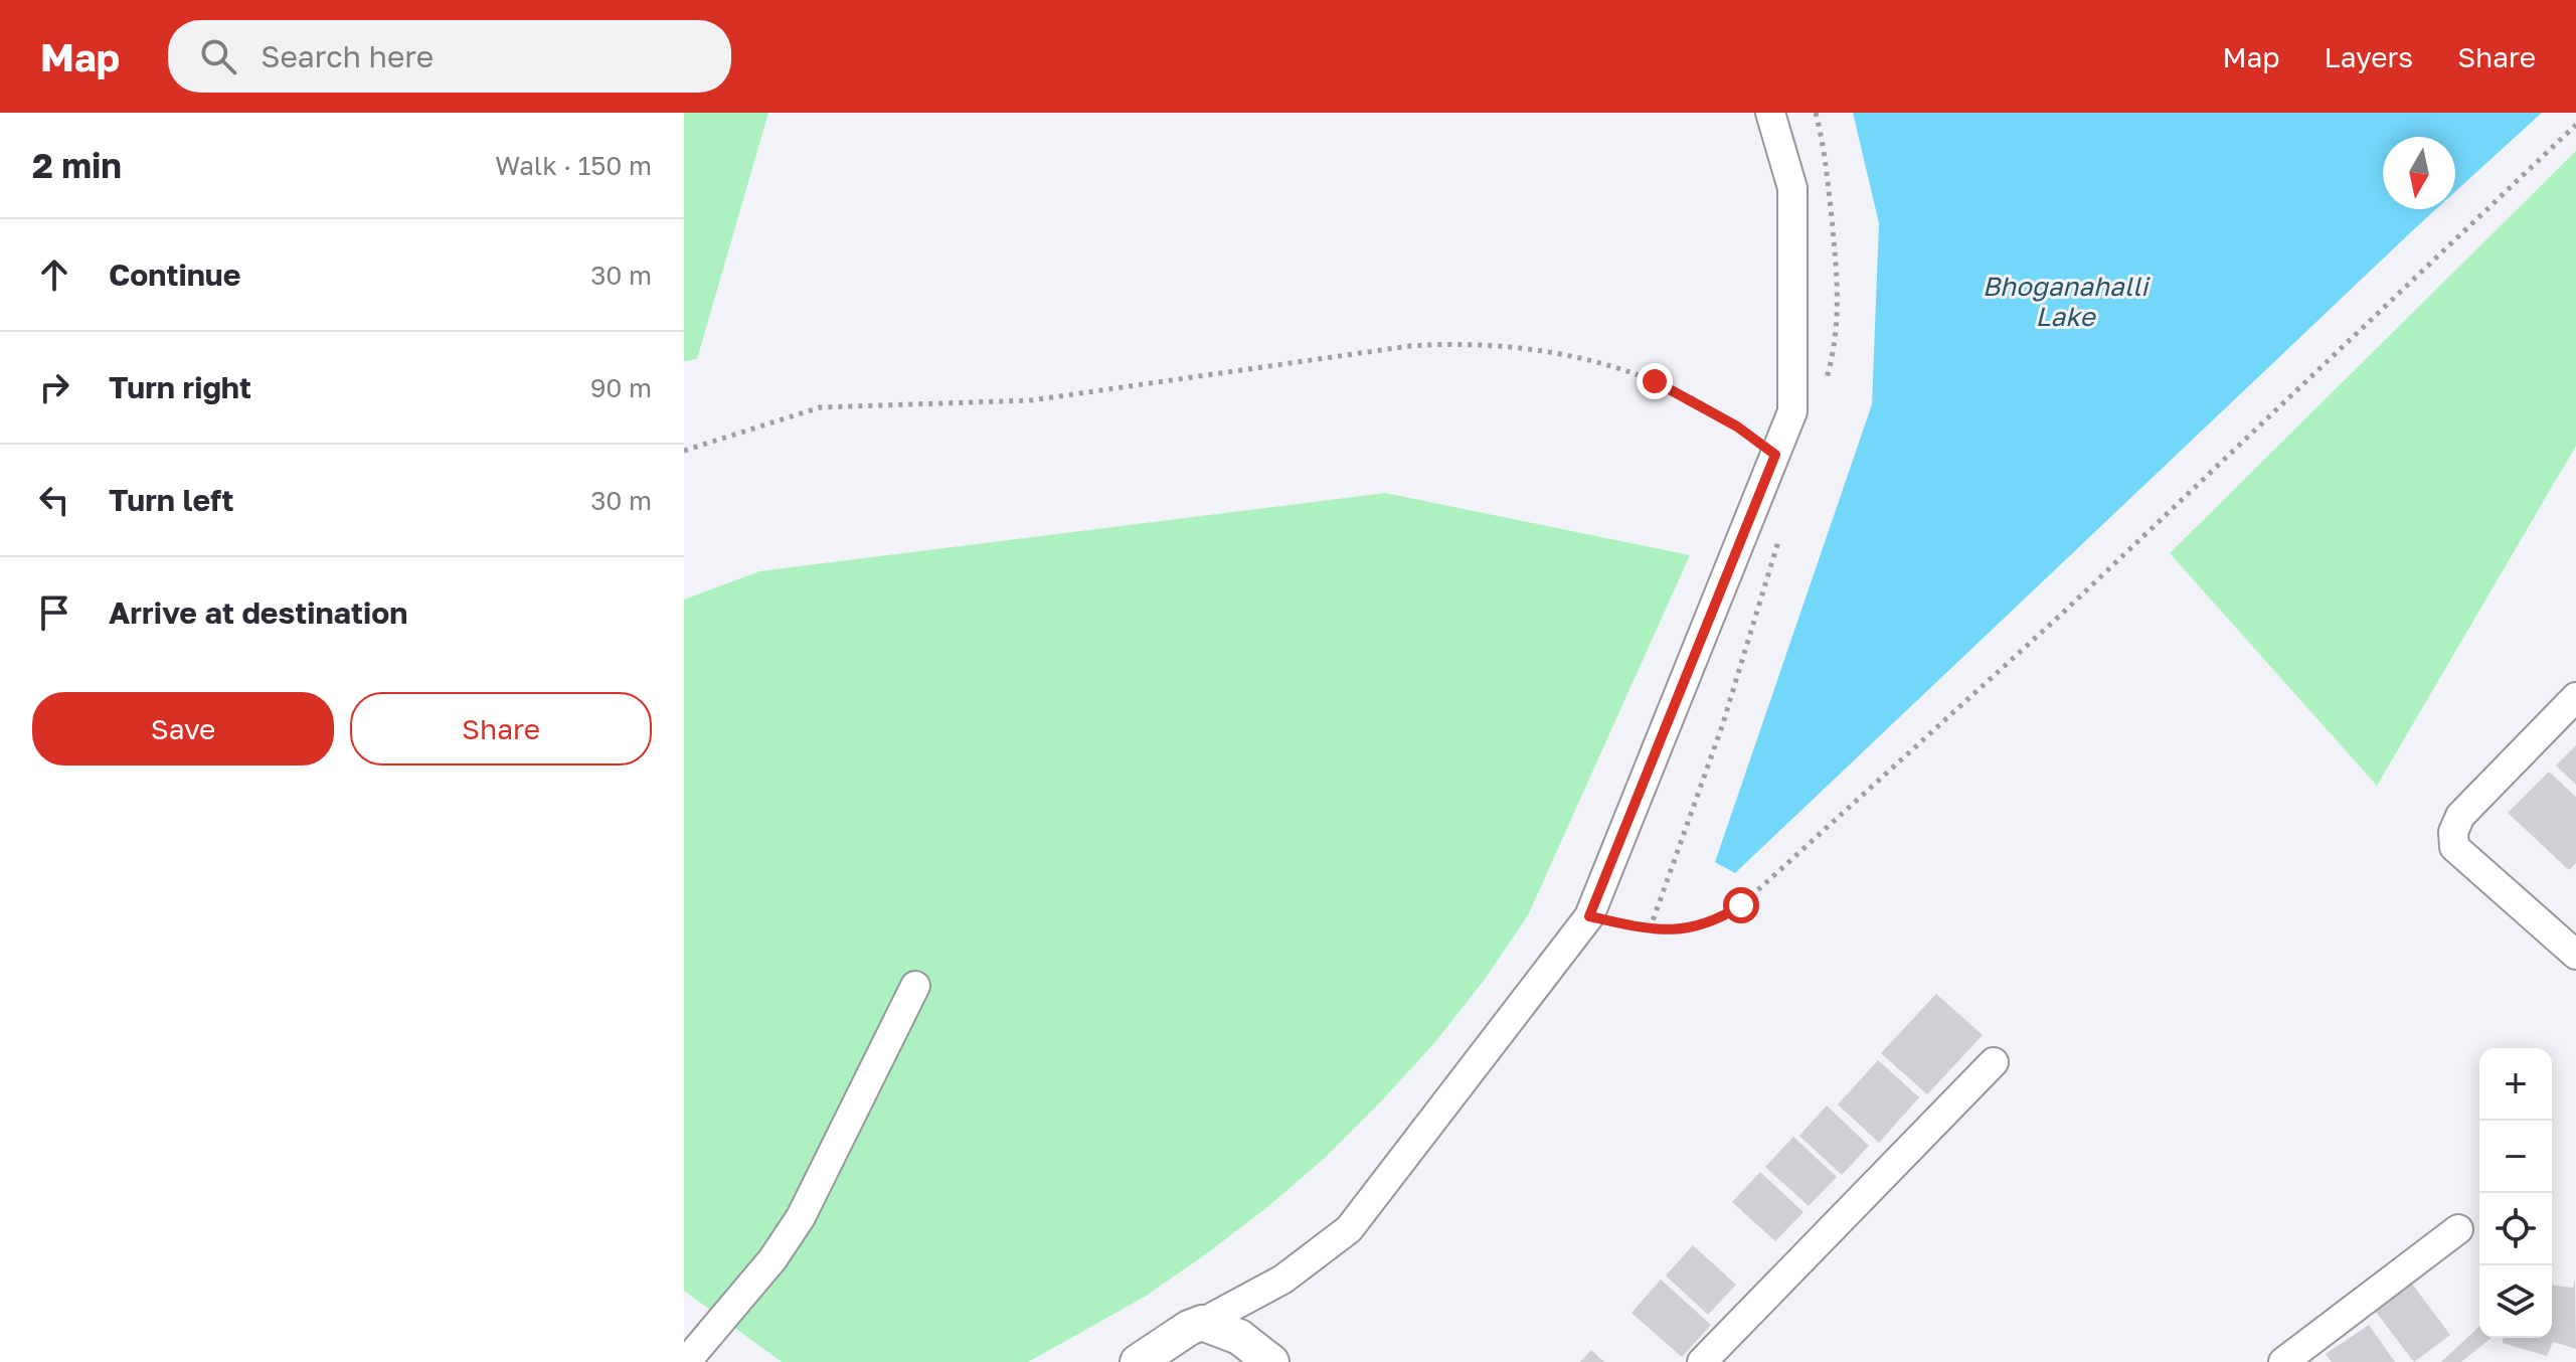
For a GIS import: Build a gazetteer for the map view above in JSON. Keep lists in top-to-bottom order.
{
  "water": ["Bhoganahalli Lake"],
  "north": "bottom",
  "page": {
    "header": "Map",
    "search": "Search here",
    "nav": ["Map", "Layers", "Share"],
    "heading": ["2 min", "Walk · 150 m"],
    "list": [
      ["Continue", "30 m"],
      ["Turn right", "90 m"],
      ["Turn left", "30 m"],
      "Arrive at destination"
    ],
    "buttons": ["Save", "Share"],
    "map_buttons": ["+", "−"]
  }
}
